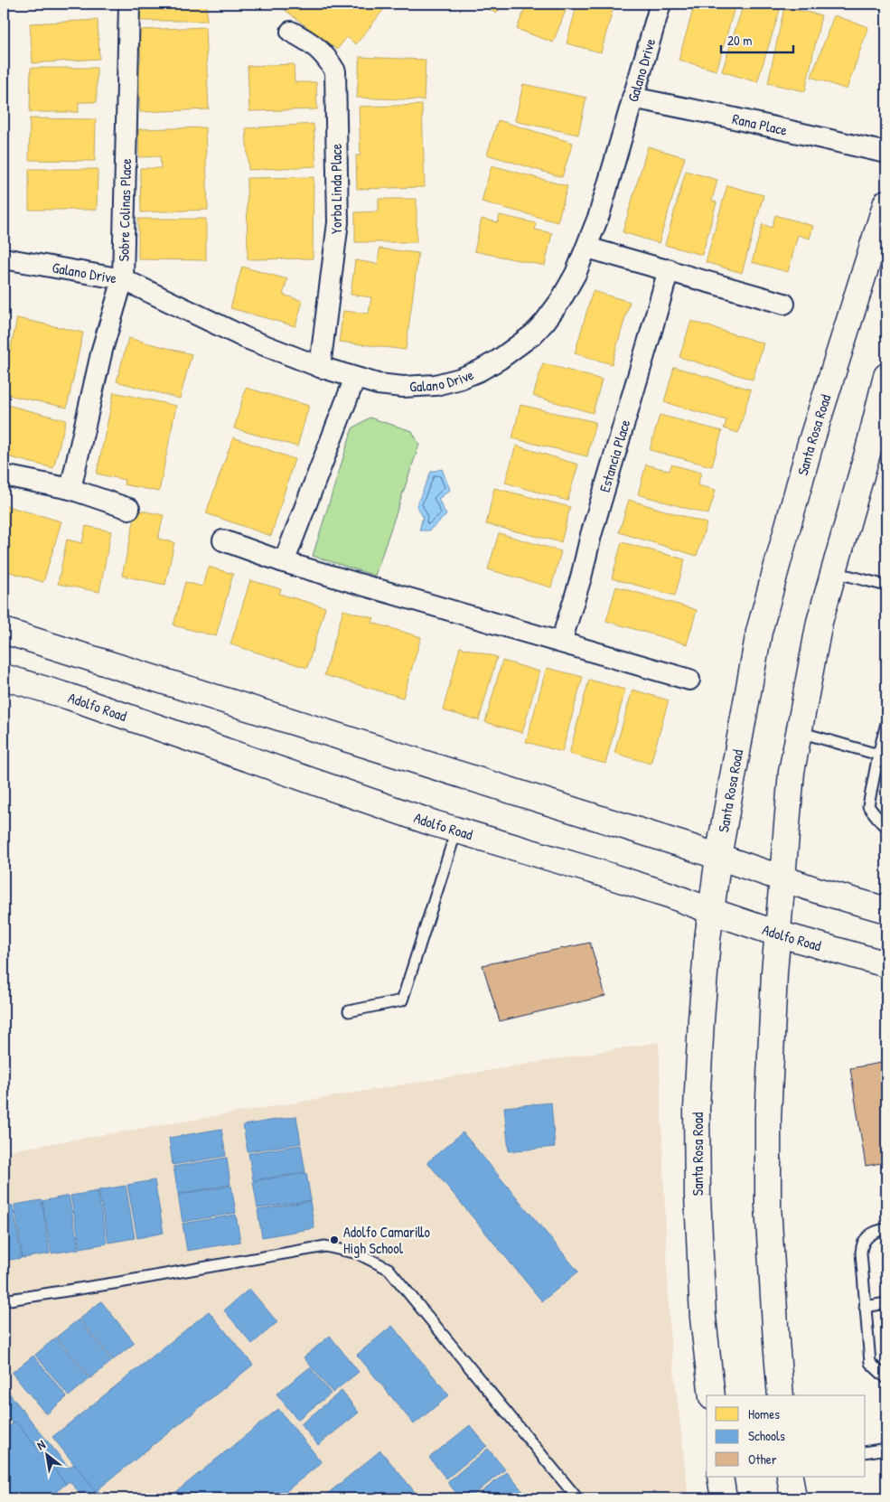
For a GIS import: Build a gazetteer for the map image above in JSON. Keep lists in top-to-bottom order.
{
  "streets": {
    "main road": ["Santa Rosa Road", "Adolfo Road"],
    "street": [
      "Galano Drive",
      "Rana Place",
      "Yorba Linda Place",
      "Sobre Colinas Place",
      "Estancia Place"
    ]
  },
  "crossings": [
    ["Galano Drive", "Rana Place"],
    ["Galano Drive", "Yorba Linda Place"],
    ["Galano Drive", "Sobre Colinas Place"],
    ["Santa Rosa Road", "Adolfo Road"]
  ],
  "places": ["Adolfo Camarillo High School"],
  "legend": ["Homes", "Schools", "Other"],
  "scale_bar": "20 m",
  "north": "top left"
}
